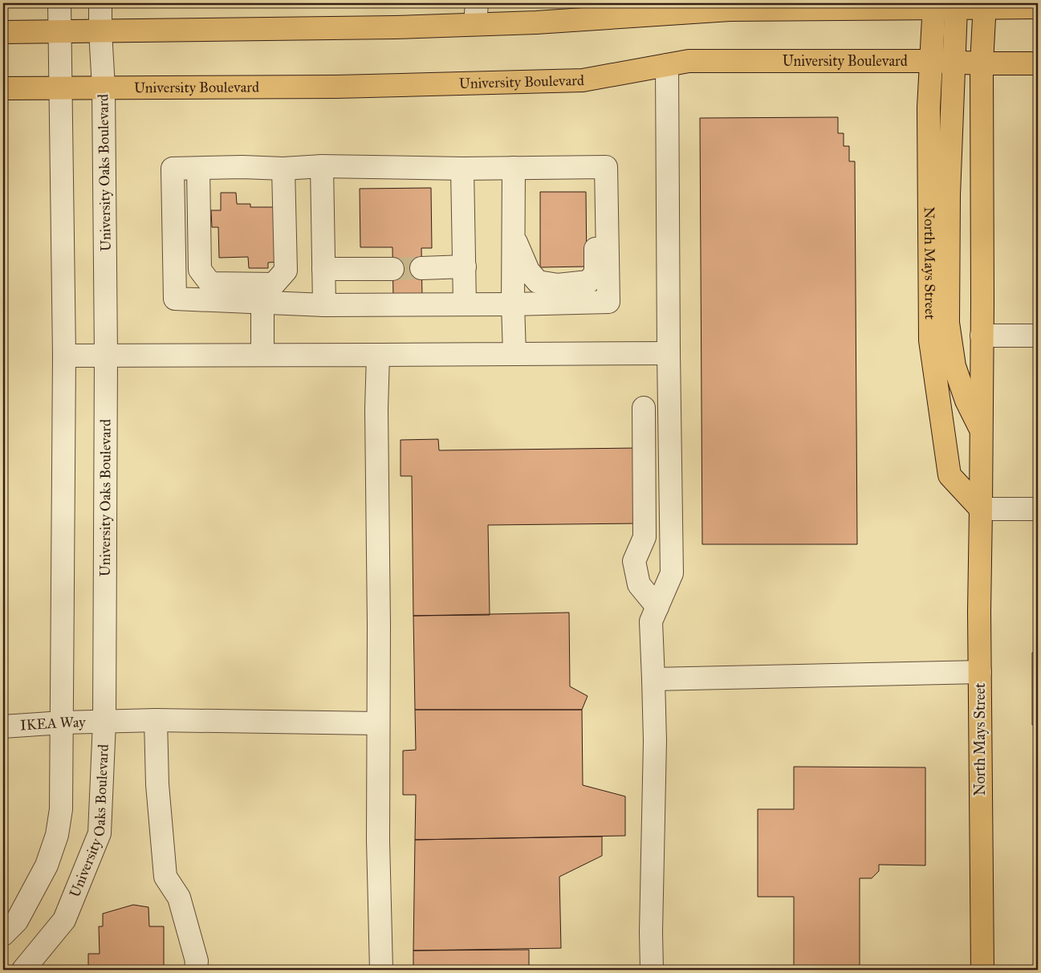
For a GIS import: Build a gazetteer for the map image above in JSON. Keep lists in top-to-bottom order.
{
  "streets": {
    "main road": ["University Boulevard", "North Mays Street"],
    "street": ["University Oaks Boulevard", "IKEA Way"]
  },
  "crossings": [
    ["University Boulevard", "University Oaks Boulevard"],
    ["University Boulevard", "North Mays Street"],
    ["University Oaks Boulevard", "IKEA Way"]
  ]
}
